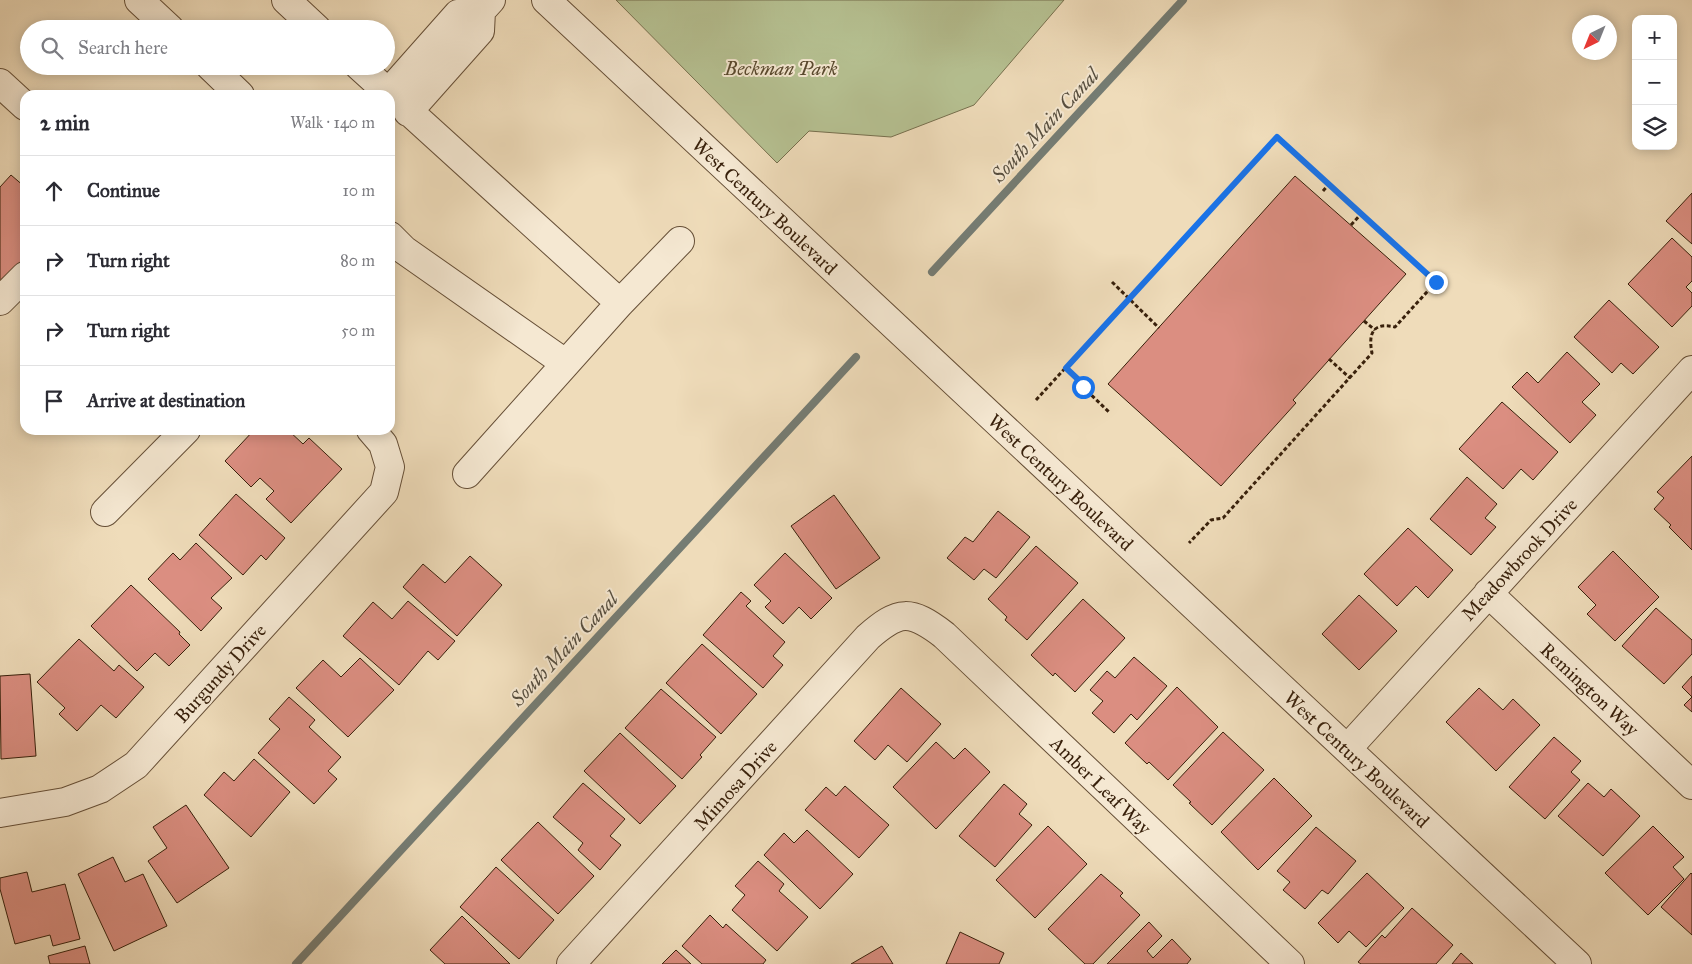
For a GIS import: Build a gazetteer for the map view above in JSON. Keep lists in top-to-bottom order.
{
  "streets": {
    "street": [
      "West Century Boulevard",
      "Meadowbrook Drive",
      "Burgundy Drive",
      "Remington Way",
      "Mimosa Drive",
      "Amber Leaf Way"
    ]
  },
  "crossings": [
    ["West Century Boulevard", "Meadowbrook Drive"],
    ["Meadowbrook Drive", "Remington Way"],
    ["Mimosa Drive", "Amber Leaf Way"]
  ],
  "water": ["South Main Canal"],
  "parks": ["Beckman Park"],
  "north": "bottom left",
  "page": {
    "map_buttons": ["+", "−"],
    "search": "Search here",
    "heading": ["2 min", "Walk · 140 m"],
    "list": [
      ["Continue", "10 m"],
      ["Turn right", "80 m"],
      ["Turn right", "50 m"],
      "Arrive at destination"
    ]
  }
}
